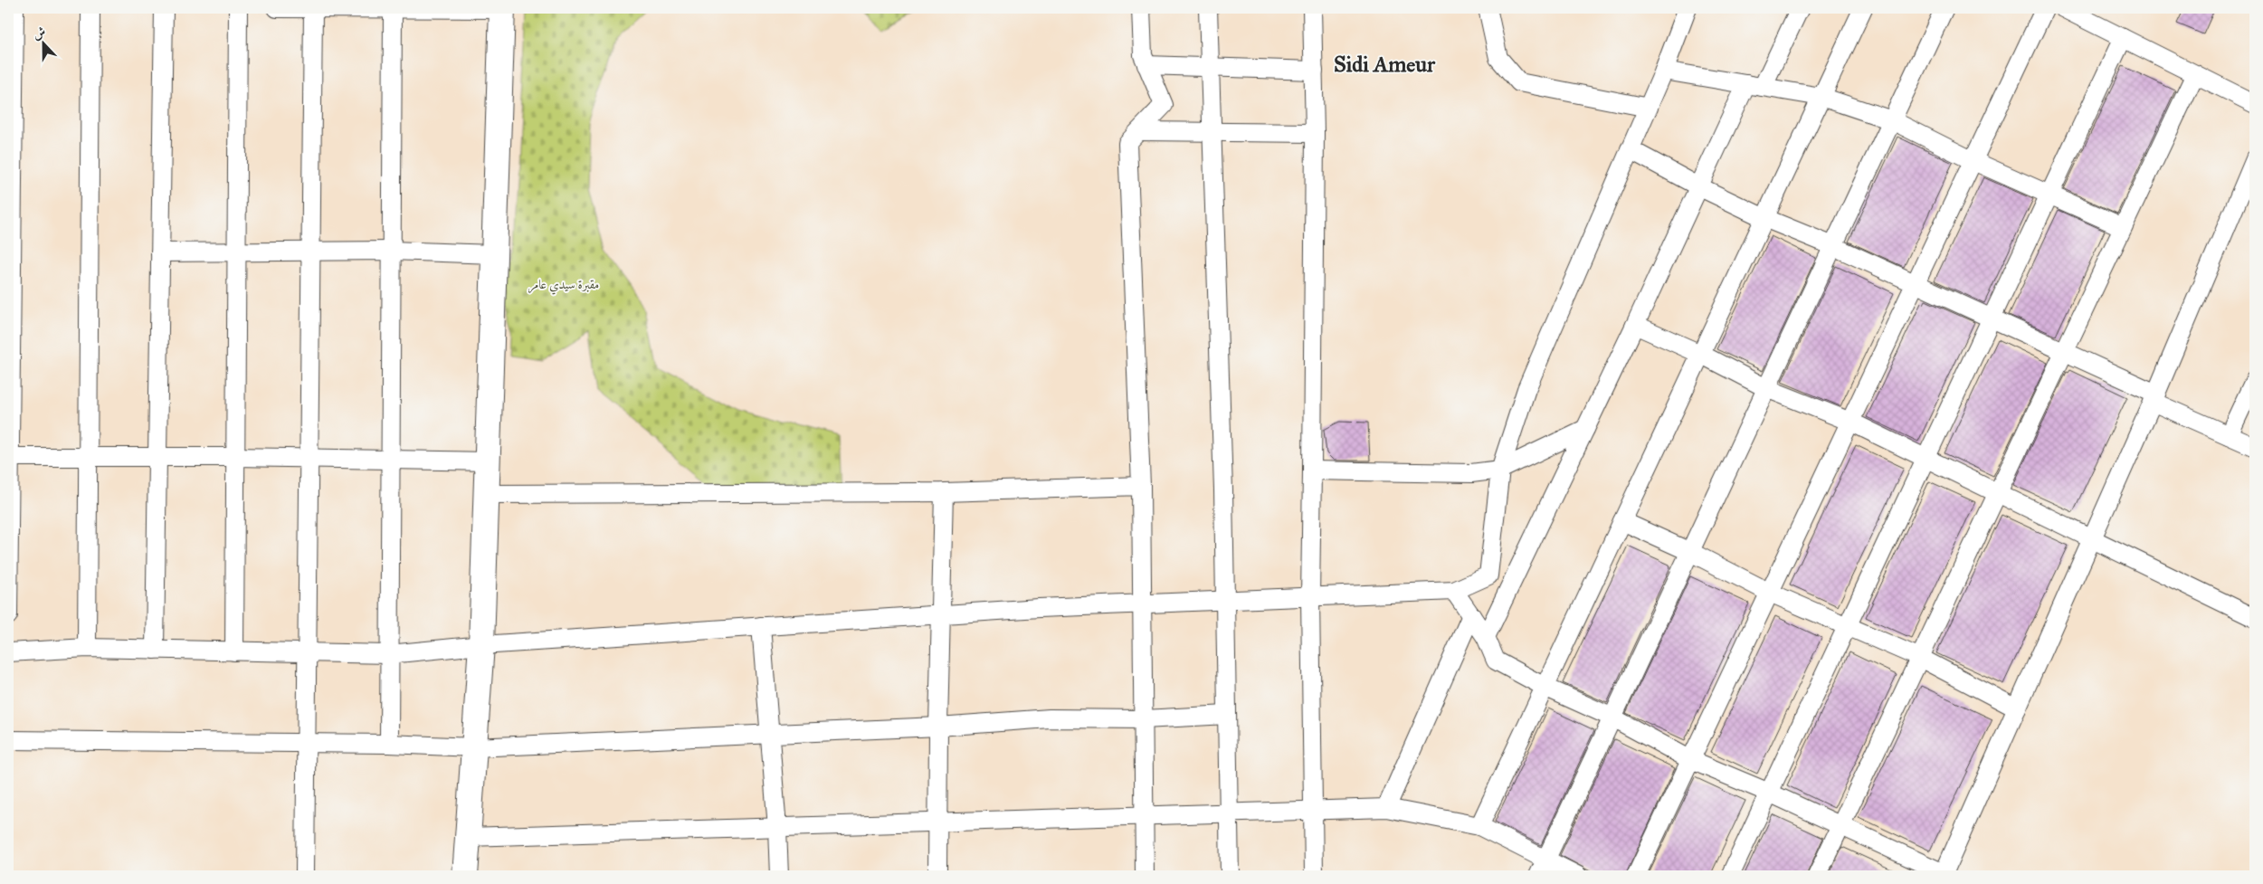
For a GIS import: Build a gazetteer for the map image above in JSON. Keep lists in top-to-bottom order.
{
  "districts": ["Sidi Ameur"],
  "parks": ["مقبرة سيدي عامر"],
  "north": "top"
}
